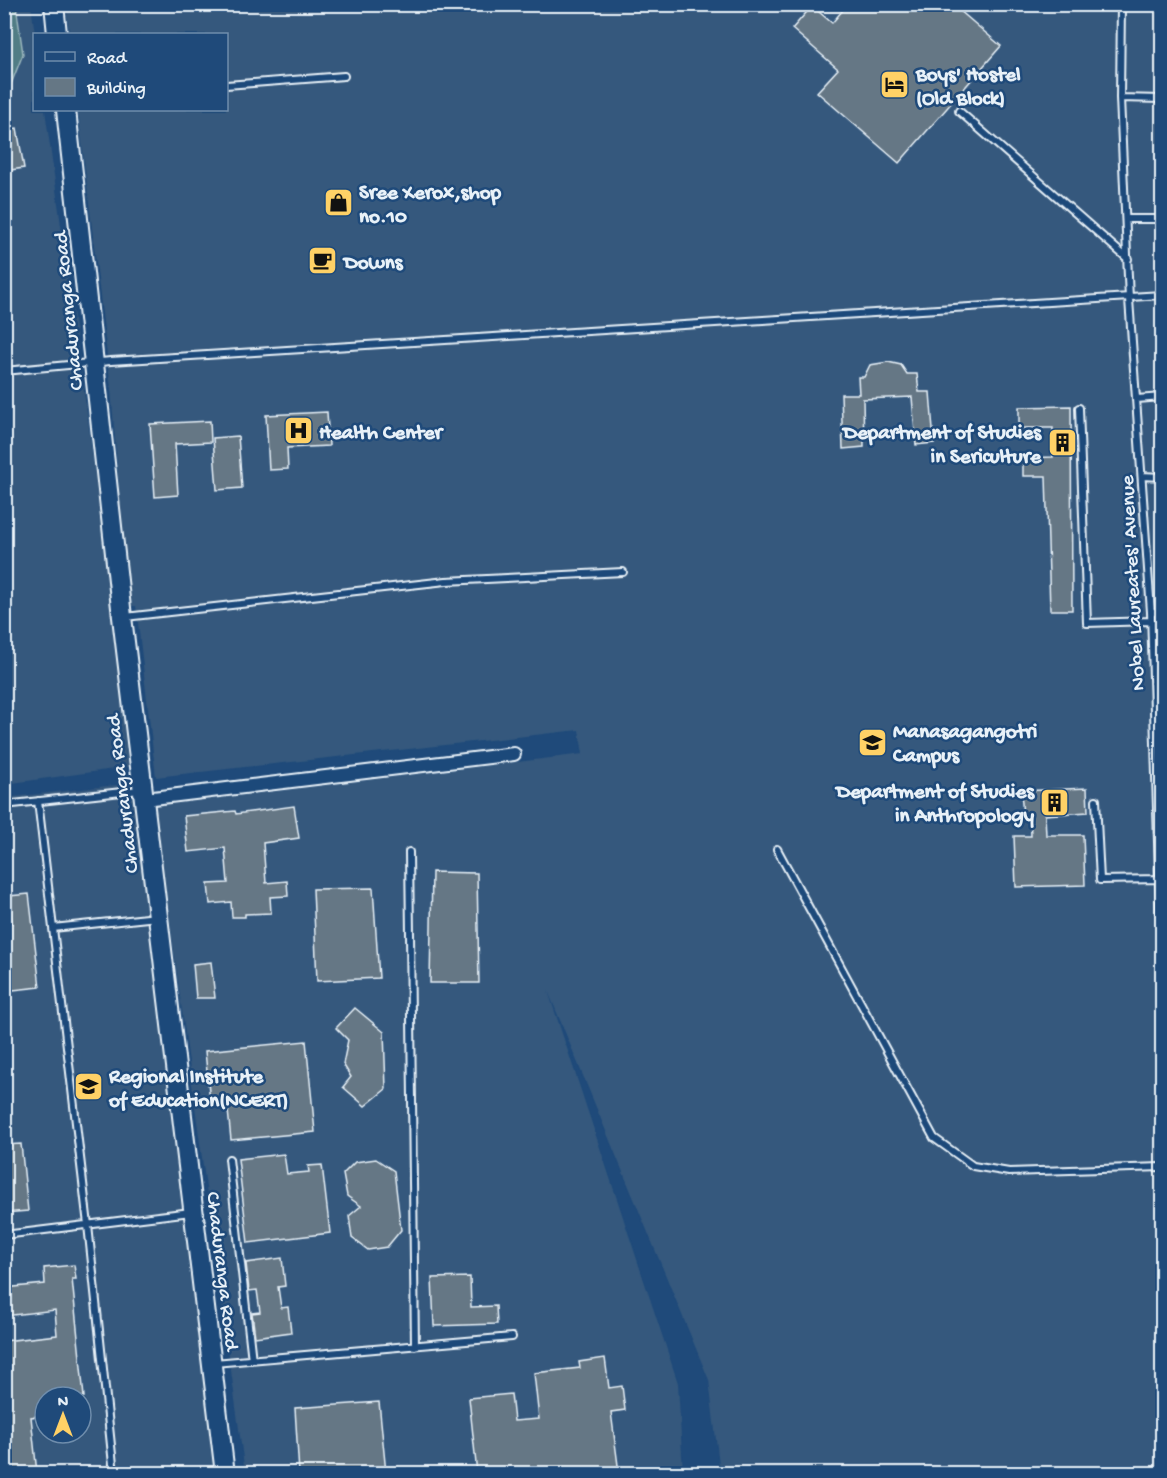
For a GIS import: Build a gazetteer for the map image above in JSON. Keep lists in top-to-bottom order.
{
  "streets": {
    "street": ["Chaduranga Road"],
    "lane": ["Nobel Laureates' Avenue"]
  },
  "places": {
    "hotel": ["Boys' Hostel (Old Block)"],
    "shop": ["Sree Xerox,shop no.10"],
    "cafe": ["Downs"],
    "hospital": ["Health Center"],
    "building": ["Department of Studies in Sericulture", "Department of Studies in Anthropology"],
    "school or university": ["Manasagangotri Campus", "Regional Institute of Education(NCERT)"]
  },
  "legend": ["Road", "Building"],
  "north": "top"
}
